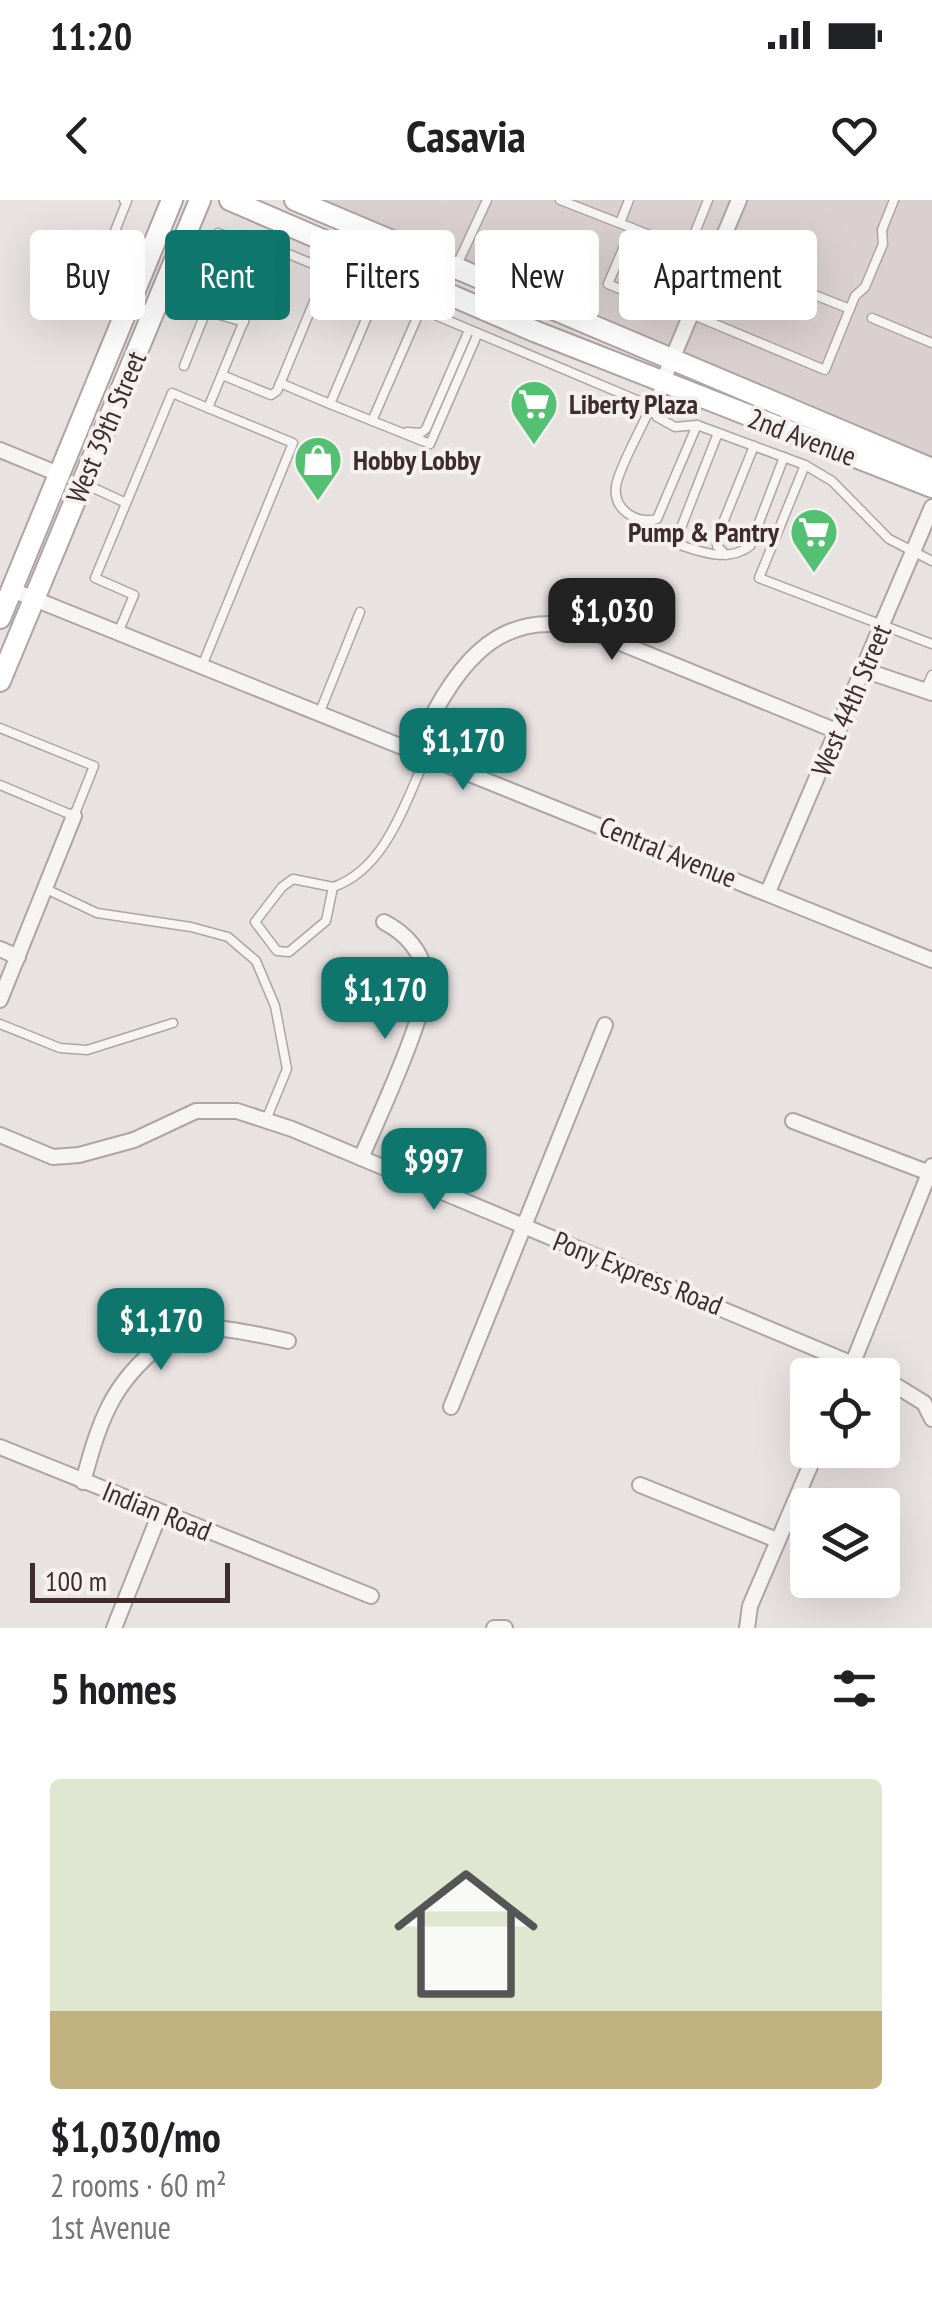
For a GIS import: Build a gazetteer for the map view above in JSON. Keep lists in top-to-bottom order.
{
  "streets": {
    "main road": ["West 39th Street", "2nd Avenue"],
    "street": [
      "West 44th Street",
      "Central Avenue",
      "Pony Express Road",
      "Indian Road"
    ]
  },
  "crossings": [
    ["West 39th Street", "Central Avenue"],
    ["West 44th Street", "Central Avenue"]
  ],
  "places": {
    "supermarket": ["Liberty Plaza", "Pump & Pantry"],
    "shop": ["Hobby Lobby"]
  },
  "scale_bar": "100 m",
  "page": {
    "status": "11:20",
    "header": "Casavia",
    "chip": [
      "Buy",
      "Rent",
      "Filters",
      "New",
      "Apartment"
    ],
    "price": [
      "$1,030",
      "$1,170",
      "$1,170",
      "$997",
      "$1,170"
    ],
    "scale": "100 m",
    "heading": "5 homes",
    "list": [
      {
        "name": "$1,030/mo",
        "note": "2 rooms · 60 m² · 1st Avenue"
      }
    ]
  }
}
